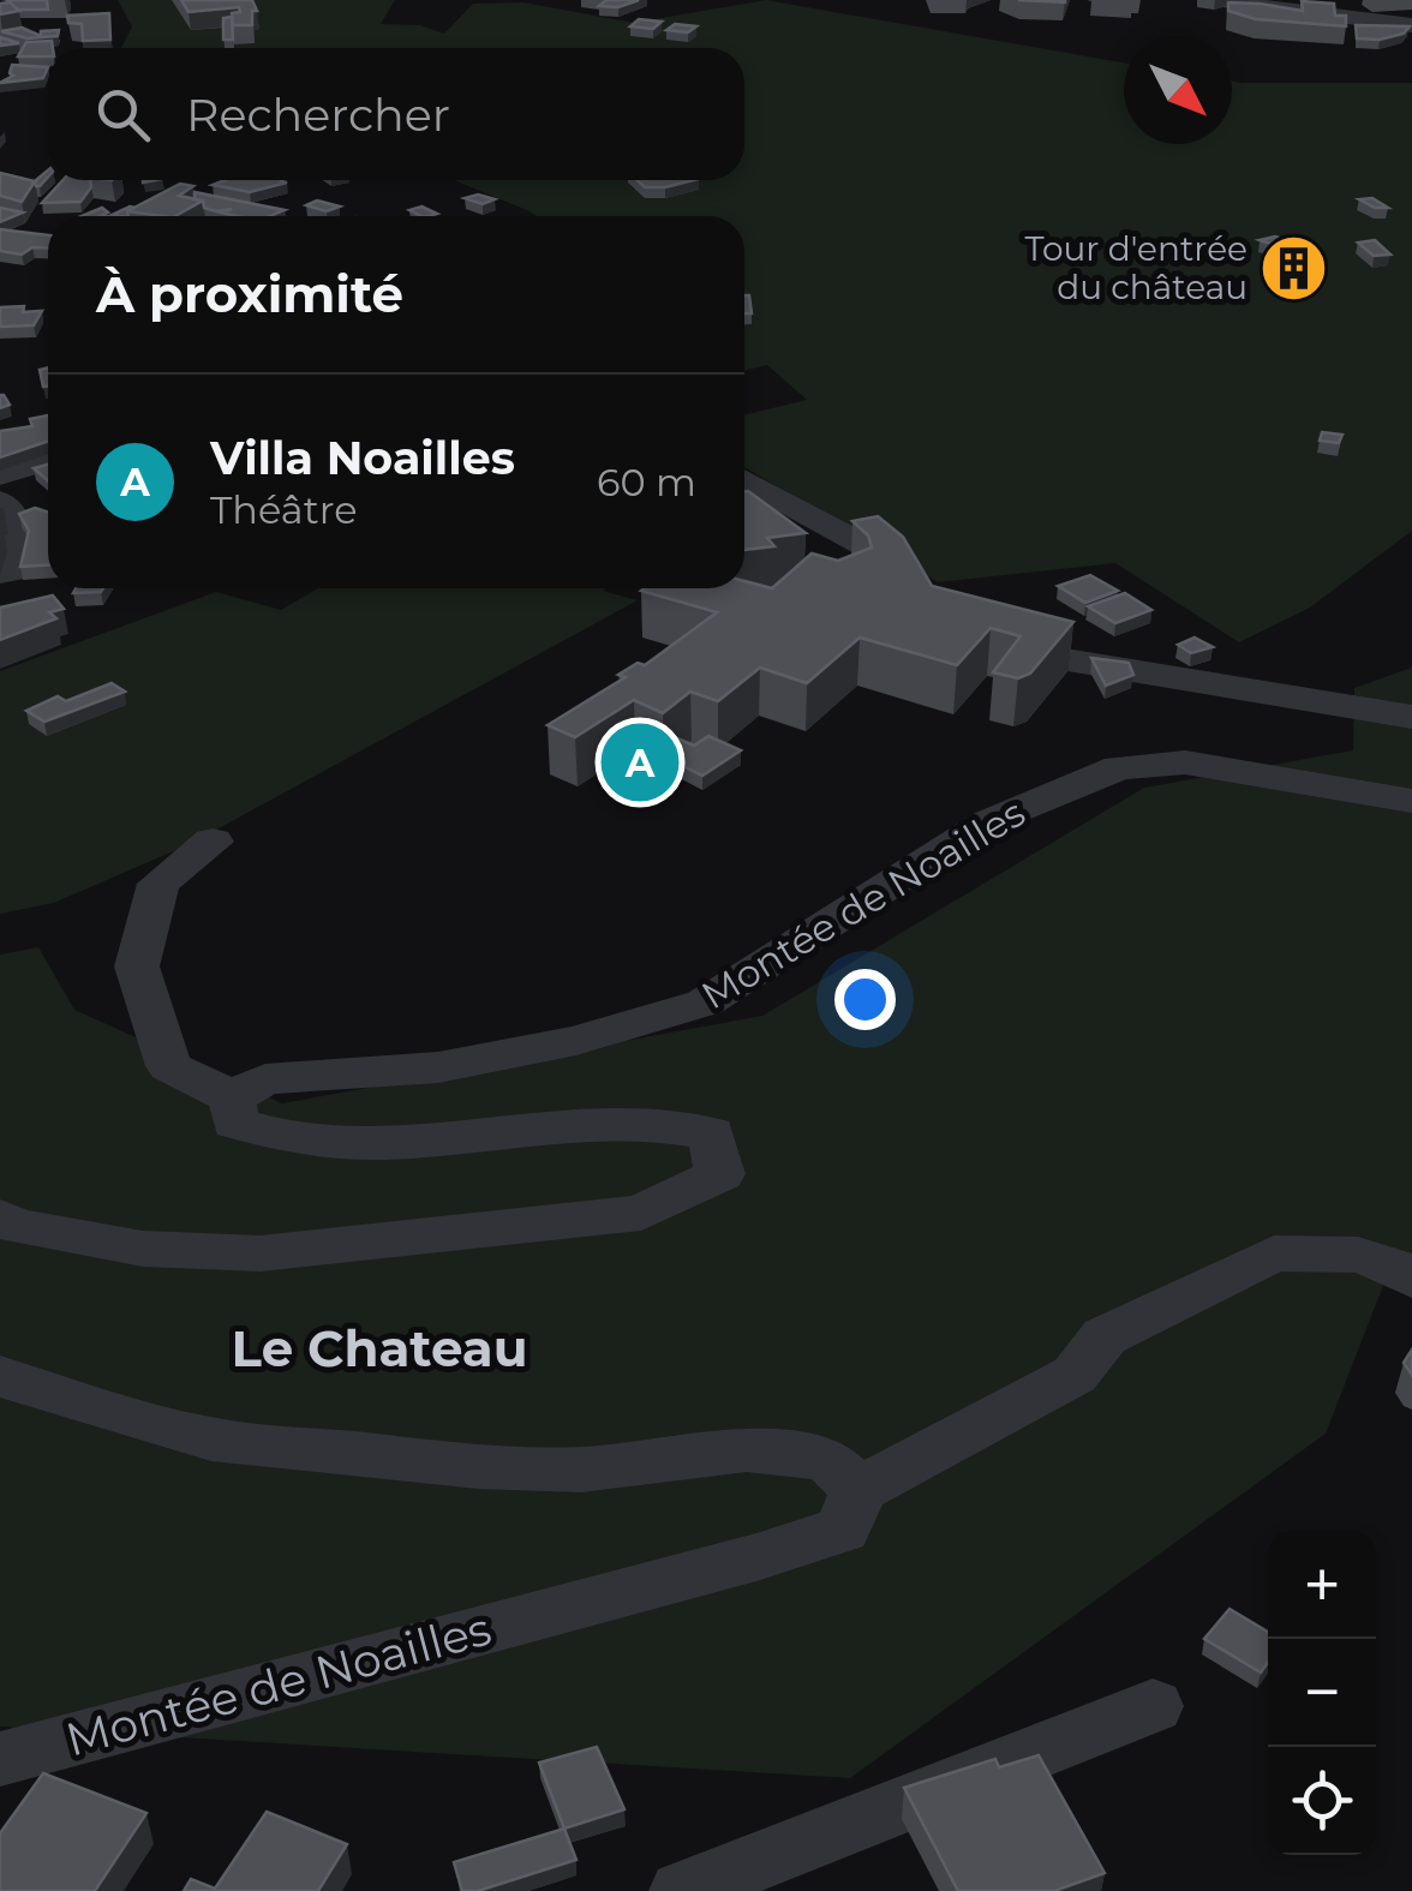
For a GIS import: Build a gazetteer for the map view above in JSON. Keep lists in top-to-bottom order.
{
  "streets": {
    "street": ["Montée de Noailles"]
  },
  "districts": ["Le Chateau"],
  "places": {
    "building": ["Tour d'entrée du château"]
  },
  "north": "bottom right",
  "page": {
    "search": "Rechercher",
    "heading": "À proximité",
    "list": [
      {
        "mark": "A",
        "name": "Villa Noailles",
        "note": "Théâtre",
        "value": "60 m"
      }
    ],
    "pins": "A",
    "map_buttons": ["+", "−"]
  }
}
